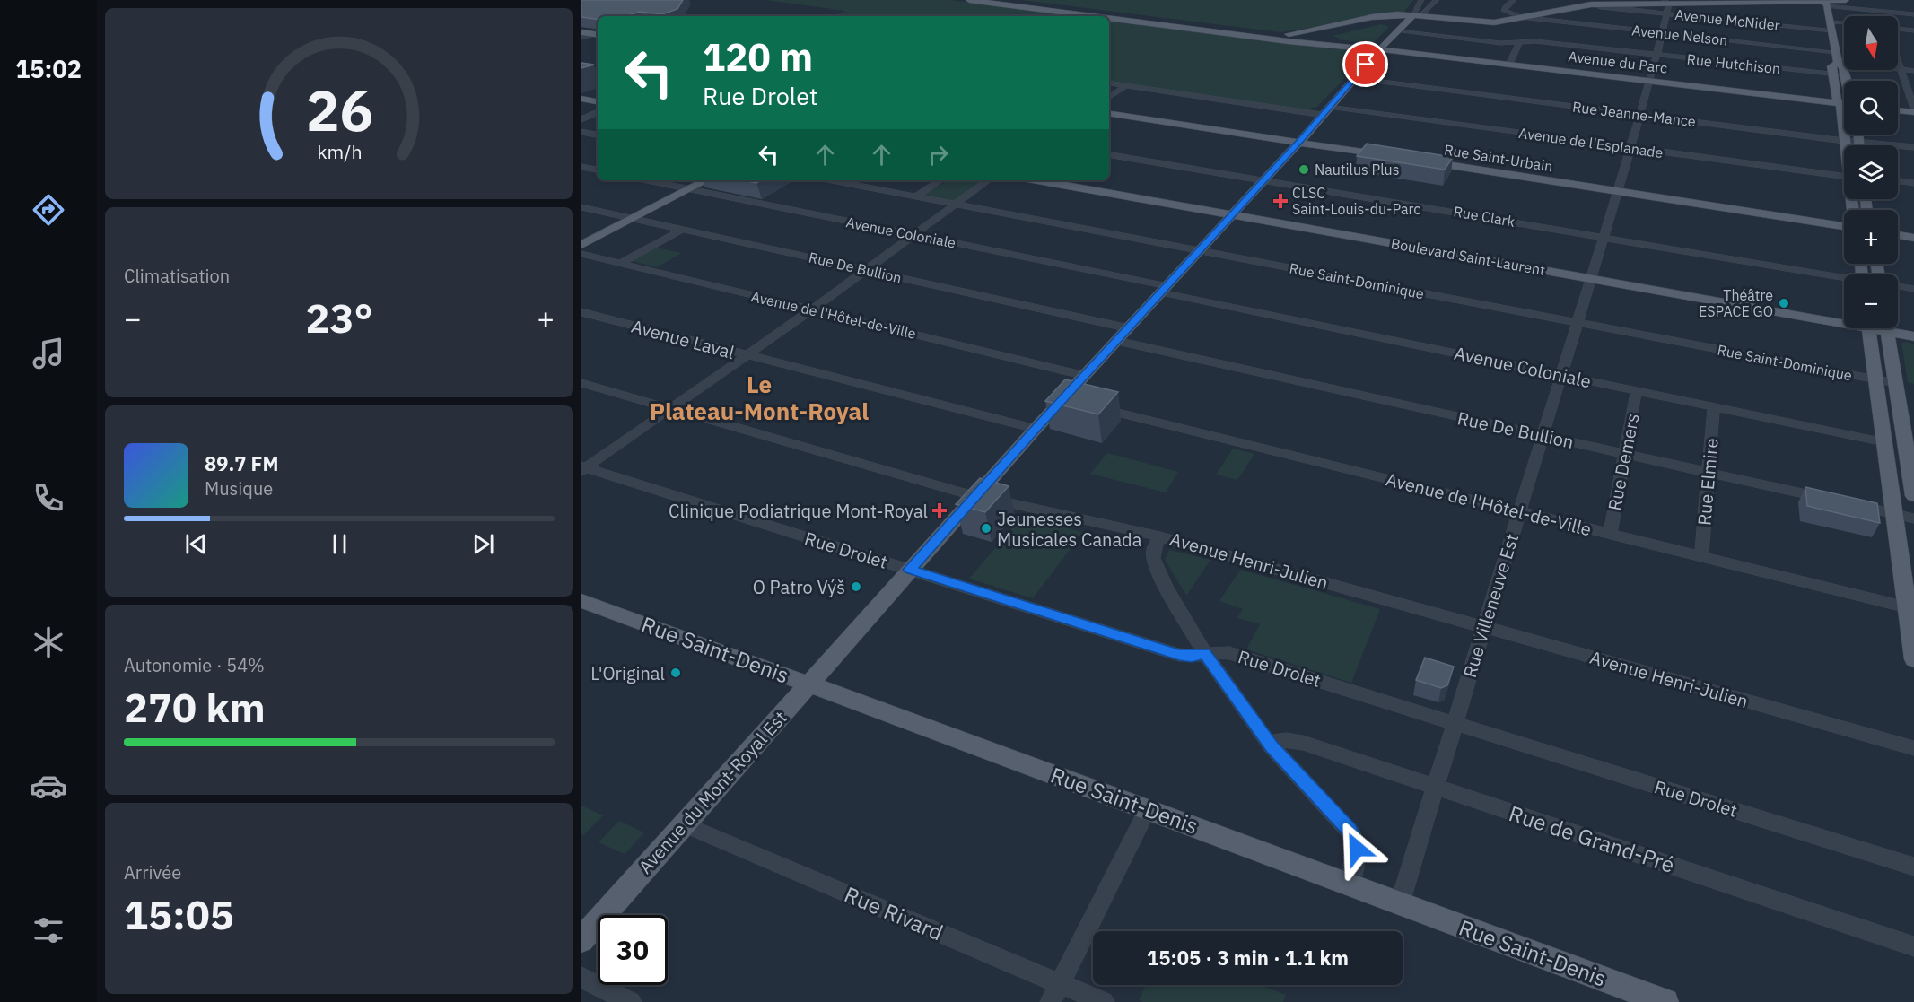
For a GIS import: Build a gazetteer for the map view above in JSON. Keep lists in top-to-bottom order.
{
  "streets": {
    "main road": [
      "Avenue du Parc",
      "Rue Saint-Urbain",
      "Boulevard Saint-Laurent",
      "Rue Saint-Denis",
      "Avenue du Mont-Royal Est"
    ],
    "street": [
      "Avenue McNider",
      "Avenue Nelson",
      "Rue Hutchison",
      "Rue Jeanne-Mance",
      "Avenue de l'Esplanade",
      "Rue Clark",
      "Avenue Coloniale",
      "Rue De Bullion",
      "Rue Saint-Dominique",
      "Avenue de l'Hôtel-de-Ville",
      "Avenue Laval",
      "Rue Demers",
      "Rue Elmire",
      "Rue Drolet",
      "Avenue Henri-Julien",
      "Rue Villeneuve Est",
      "Rue de Grand-Pré",
      "Rue Rivard"
    ]
  },
  "crossings": [
    ["Avenue McNider", "Rue Villeneuve Est"],
    ["Avenue Nelson", "Rue Villeneuve Est"],
    ["Avenue du Parc", "Rue Villeneuve Est"],
    ["Avenue du Parc", "Avenue du Mont-Royal Est"],
    ["Rue Hutchison", "Rue Villeneuve Est"],
    ["Rue Hutchison", "Avenue du Mont-Royal Est"],
    ["Rue Jeanne-Mance", "Rue Villeneuve Est"],
    ["Rue Jeanne-Mance", "Avenue du Mont-Royal Est"],
    ["Avenue de l'Esplanade", "Rue Villeneuve Est"],
    ["Avenue de l'Esplanade", "Avenue du Mont-Royal Est"],
    ["Rue Saint-Urbain", "Rue Villeneuve Est"],
    ["Rue Clark", "Rue Villeneuve Est"],
    ["Rue Clark", "Avenue du Mont-Royal Est"],
    ["Avenue Coloniale", "Rue Demers"],
    ["Avenue Coloniale", "Rue Elmire"],
    ["Avenue Coloniale", "Rue Villeneuve Est"],
    ["Avenue Coloniale", "Avenue du Mont-Royal Est"],
    ["Boulevard Saint-Laurent", "Rue Villeneuve Est"],
    ["Boulevard Saint-Laurent", "Avenue du Mont-Royal Est"],
    ["Rue De Bullion", "Rue Demers"],
    ["Rue De Bullion", "Rue Elmire"],
    ["Rue De Bullion", "Rue Villeneuve Est"],
    ["Rue De Bullion", "Avenue du Mont-Royal Est"],
    ["Rue Saint-Dominique", "Rue Villeneuve Est"],
    ["Rue Saint-Dominique", "Avenue du Mont-Royal Est"],
    ["Avenue de l'Hôtel-de-Ville", "Rue Demers"],
    ["Avenue de l'Hôtel-de-Ville", "Rue Elmire"],
    ["Avenue de l'Hôtel-de-Ville", "Rue Villeneuve Est"],
    ["Avenue de l'Hôtel-de-Ville", "Avenue du Mont-Royal Est"],
    ["Avenue Laval", "Avenue du Mont-Royal Est"],
    ["Rue Drolet", "Rue Villeneuve Est"],
    ["Rue Drolet", "Avenue du Mont-Royal Est"],
    ["Avenue Henri-Julien", "Rue Villeneuve Est"],
    ["Avenue Henri-Julien", "Avenue du Mont-Royal Est"],
    ["Rue Villeneuve Est", "Rue Saint-Denis"],
    ["Rue Villeneuve Est", "Rue de Grand-Pré"],
    ["Rue Saint-Denis", "Avenue du Mont-Royal Est"],
    ["Avenue du Mont-Royal Est", "Rue Rivard"]
  ],
  "districts": ["Le Plateau-Mont-Royal"],
  "places": {
    "other": [
      "Nautilus Plus",
      "Théâtre ESPACE GO",
      "Jeunesses Musicales Canada",
      "O Patro Výš",
      "L'Original"
    ],
    "health": ["CLSC Saint-Louis-du-Parc", "Clinique Podiatrique Mont-Royal"]
  },
  "north": "bottom",
  "page": {
    "tabs": "15:02",
    "map_buttons": ["+", "−"],
    "turn": ["120 m", "Rue Drolet"],
    "tile": [
      "Climatisation",
      ["Autonomie · 54%", "270 km"],
      ["Arrivée", "15:05"]
    ],
    "heat": ["−", "23°", "+"],
    "song": ["89.7 FM", "Musique"],
    "limit": "30",
    "trip": "15:05 · 3 min · 1.1 km",
    "gauge": ["26", "km/h"]
  }
}
